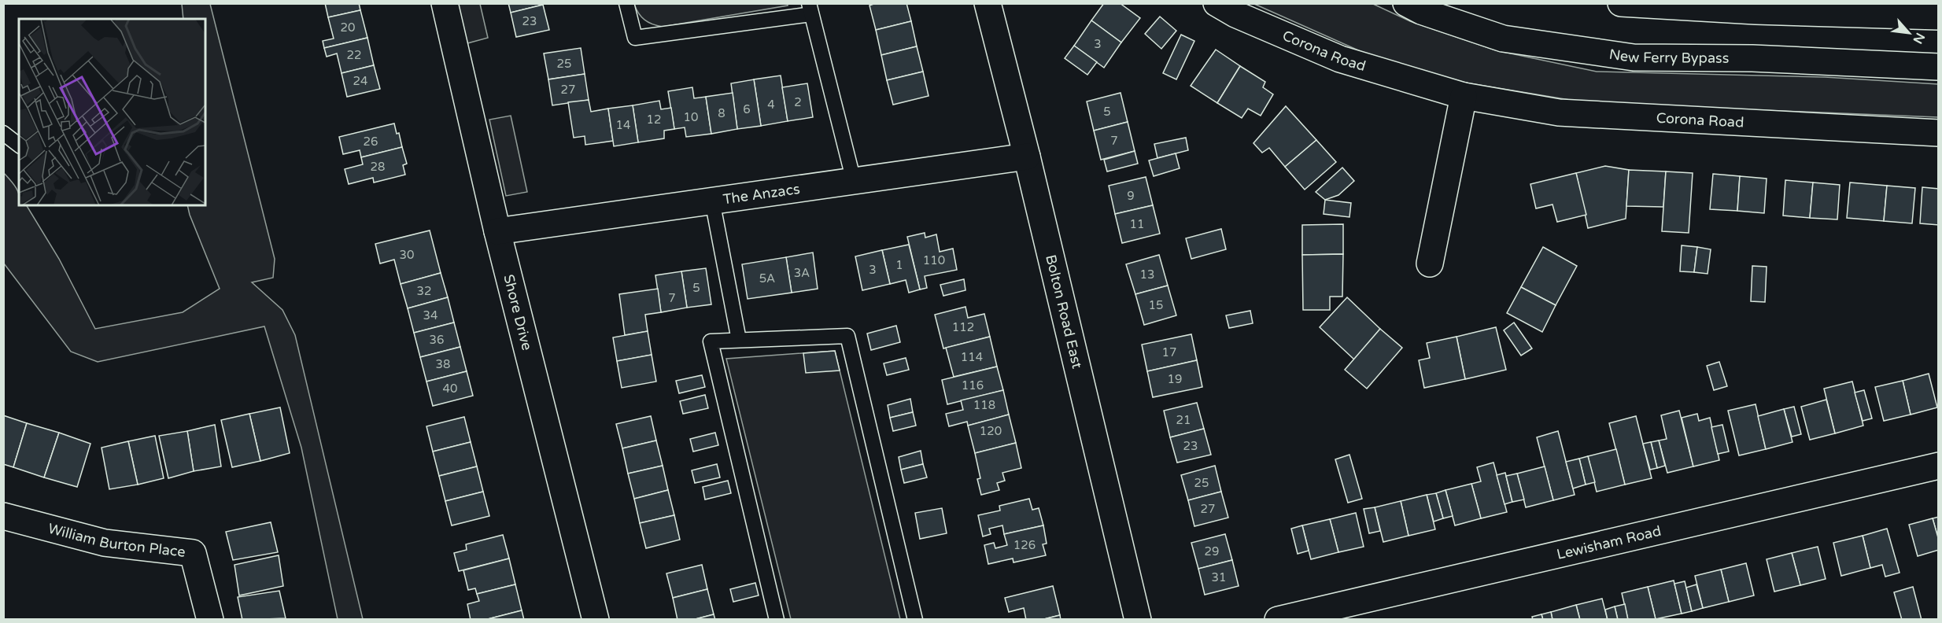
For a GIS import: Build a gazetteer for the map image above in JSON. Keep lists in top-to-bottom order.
{
  "streets": {
    "main road": [
      "Corona Road",
      "New Ferry Bypass",
      "The Anzacs",
      "Bolton Road East",
      "Shore Drive",
      "William Burton Place",
      "Lewisham Road"
    ]
  },
  "crossings": [
    ["The Anzacs", "Bolton Road East"],
    ["The Anzacs", "Shore Drive"]
  ],
  "house_numbers": [
    "23",
    "20",
    "3",
    "22",
    "25",
    "24",
    "27",
    "2",
    "4",
    "6",
    "5",
    "8",
    "10",
    "12",
    "14",
    "7",
    "26",
    "28",
    "9",
    "11",
    "30",
    "110",
    "1",
    "3",
    "3A",
    "13",
    "5A",
    "5",
    "32",
    "7",
    "15",
    "34",
    "112",
    "36",
    "17",
    "114",
    "38",
    "19",
    "116",
    "40",
    "118",
    "21",
    "120",
    "23",
    "25",
    "27",
    "126",
    "29",
    "31"
  ],
  "north": "bottom right"
}
